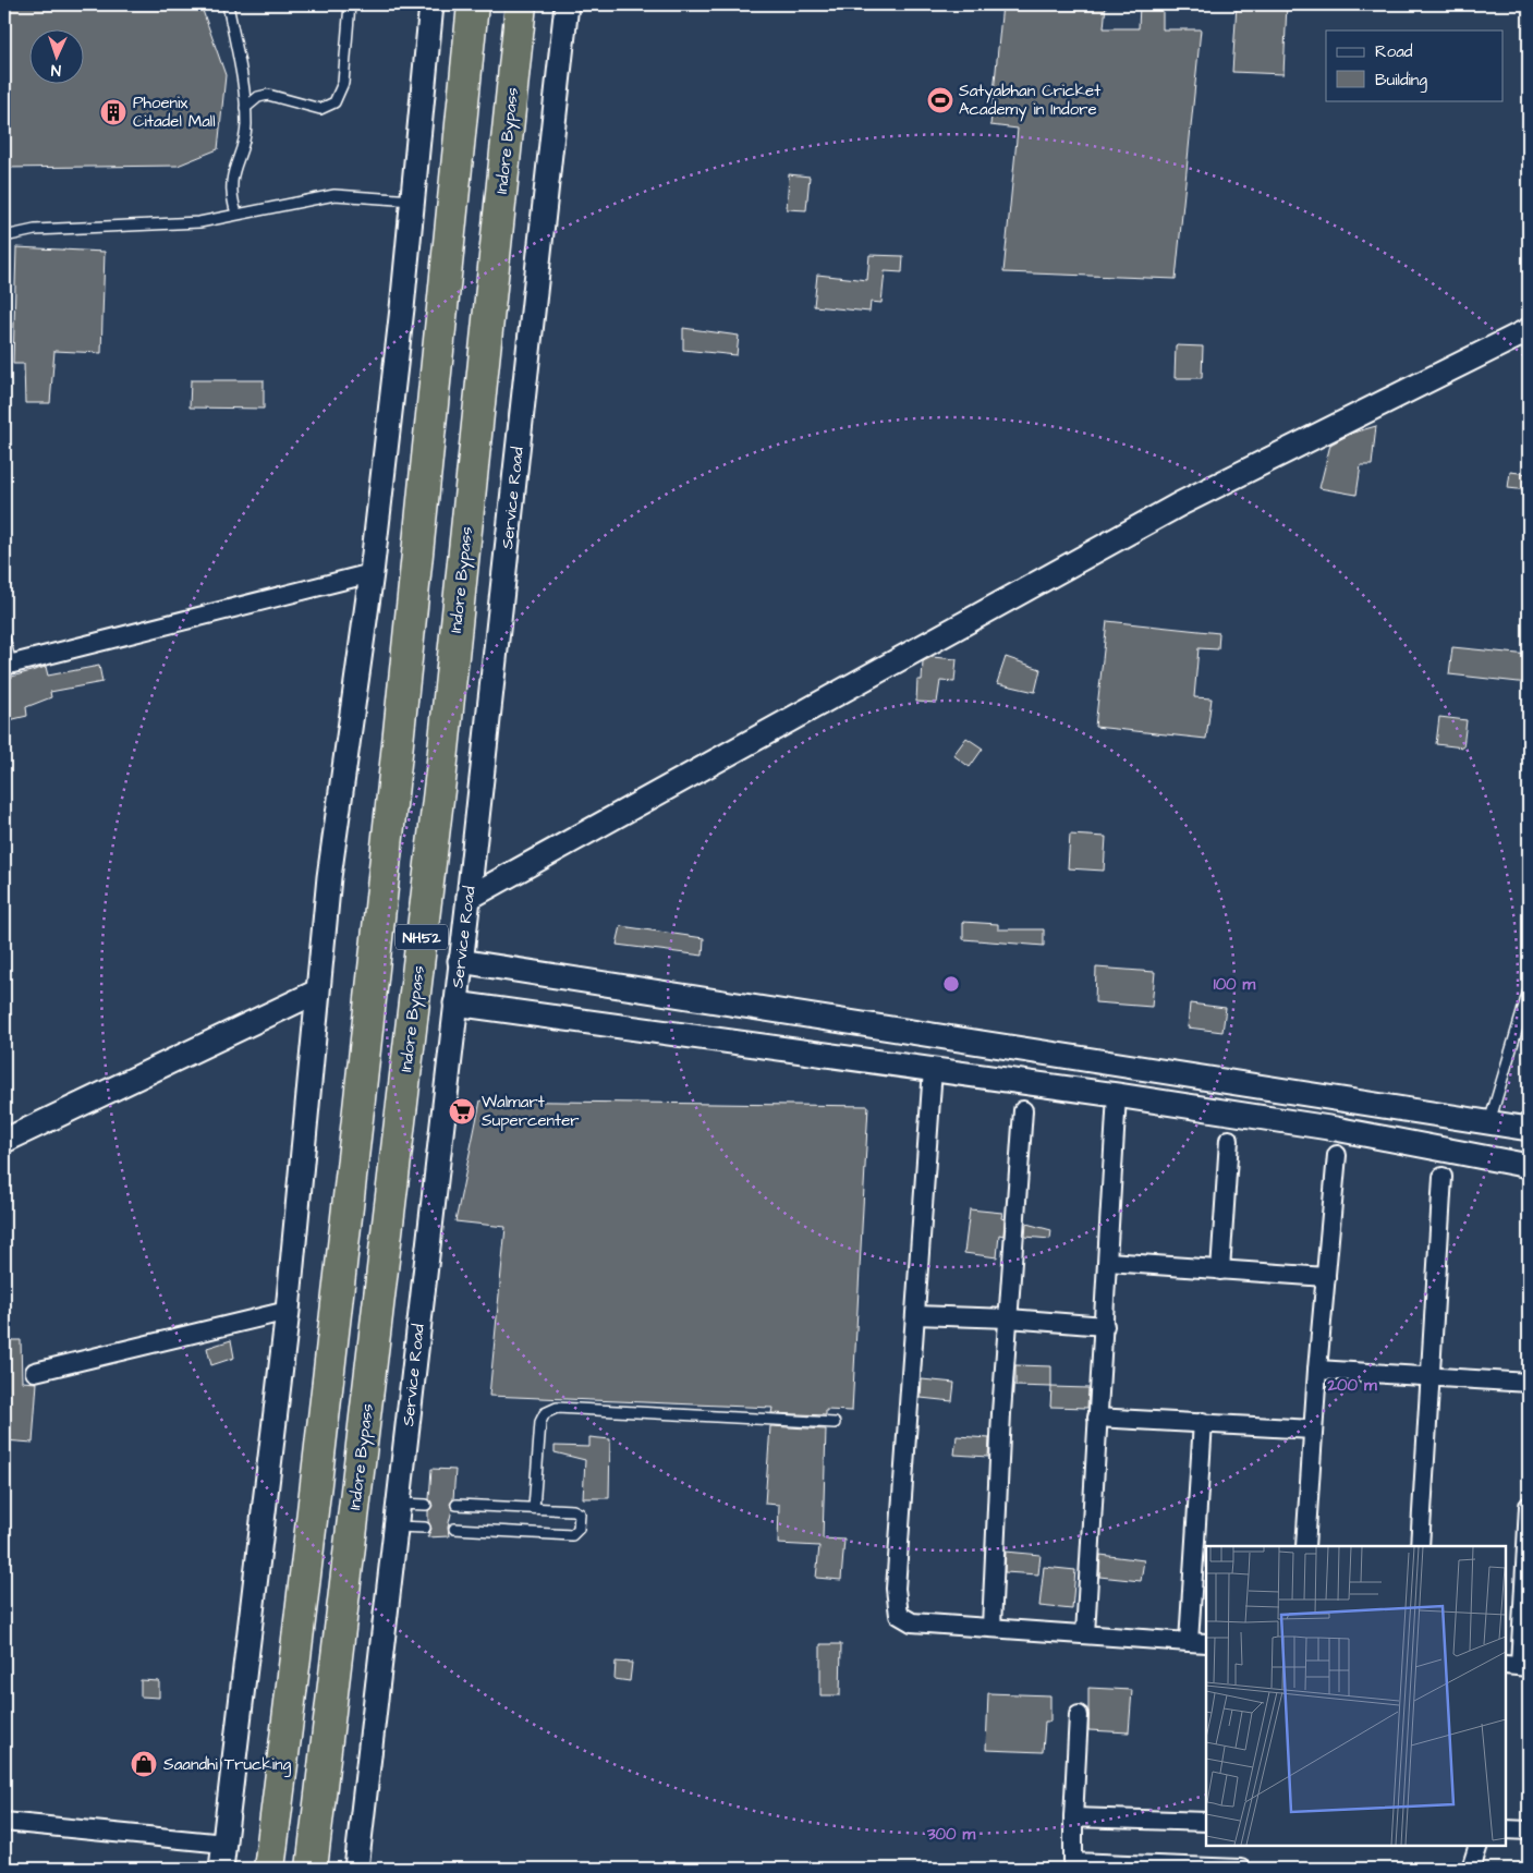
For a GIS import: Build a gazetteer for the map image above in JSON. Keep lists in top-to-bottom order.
{
  "streets": {
    "highway": ["Indore Bypass", "NH52"],
    "street": ["Service Road"]
  },
  "places": {
    "sports": ["Satyabhan Cricket Academy in Indore"],
    "building": ["Phoenix Citadel Mall"],
    "supermarket": ["Walmart Supercenter"],
    "shop": ["Saandhi Trucking"]
  },
  "legend": ["Road", "Building"],
  "north": "bottom",
  "rings": ["100 m", "200 m", "300 m"]
}
